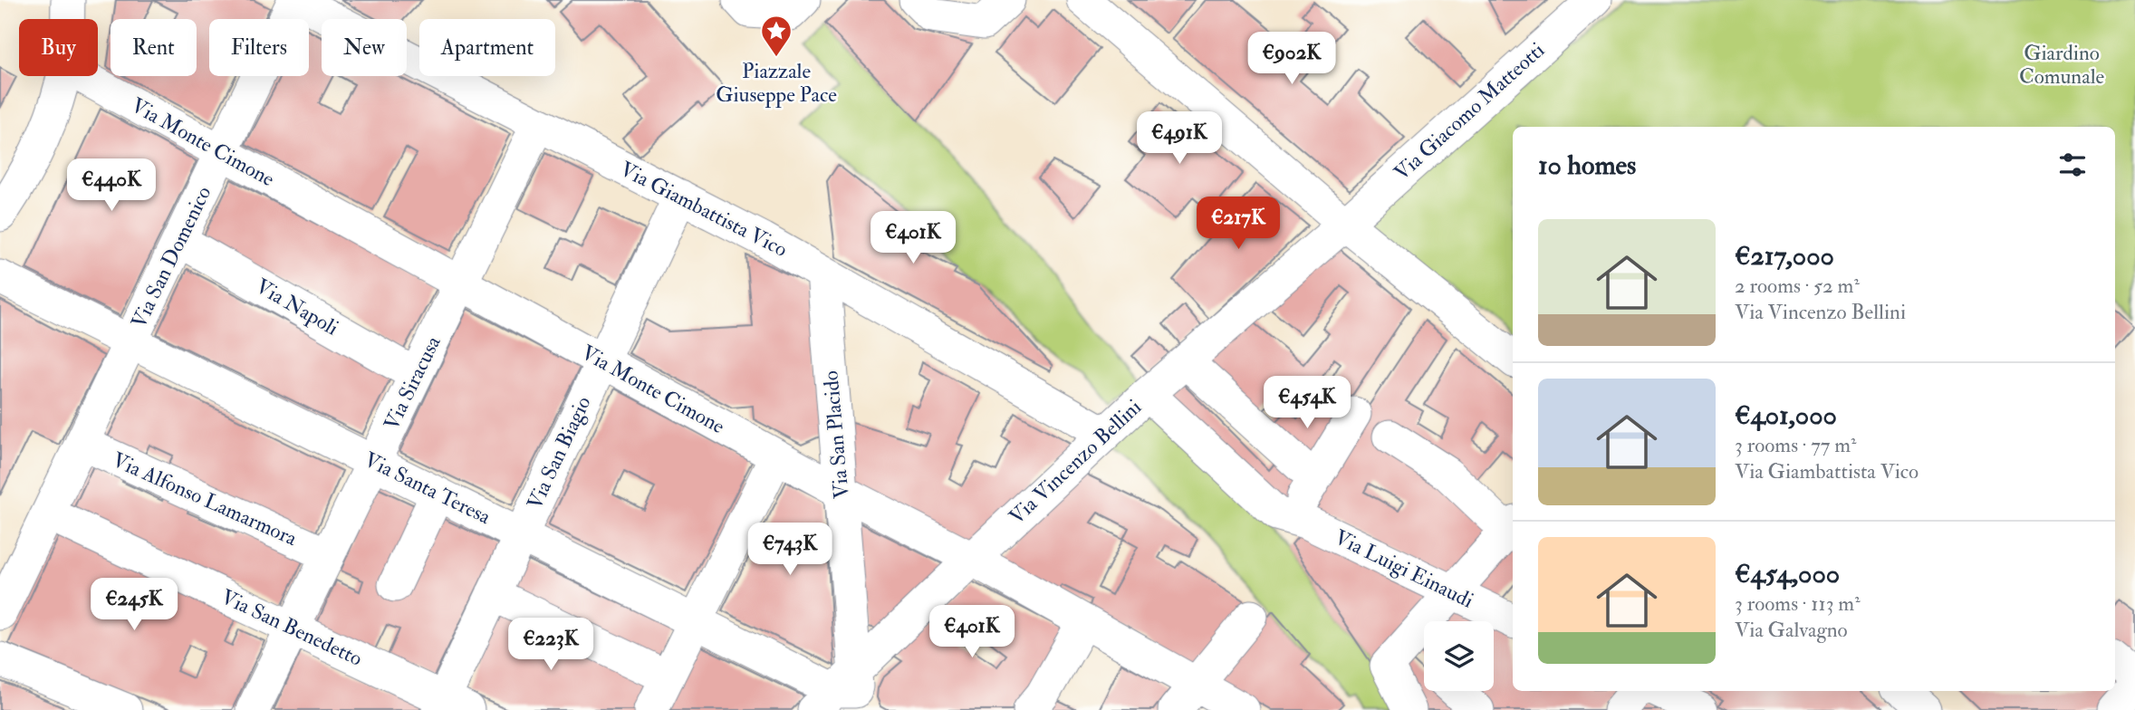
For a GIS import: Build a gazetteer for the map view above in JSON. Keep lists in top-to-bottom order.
{
  "streets": {
    "street": [
      "Via Giacomo Matteotti",
      "Via Monte Cimone",
      "Via Giambattista Vico",
      "Via San Domenico",
      "Via Napoli",
      "Via Siracusa",
      "Via San Placido",
      "Via San Biagio",
      "Via Vincenzo Bellini",
      "Via Santa Teresa",
      "Via Alfonso Lamarmora",
      "Via Luigi Einaudi",
      "Via San Benedetto"
    ]
  },
  "crossings": [
    ["Via Giacomo Matteotti", "Via Vincenzo Bellini"],
    ["Via Monte Cimone", "Via San Domenico"],
    ["Via Monte Cimone", "Via Siracusa"],
    ["Via Monte Cimone", "Via San Placido"],
    ["Via Monte Cimone", "Via San Biagio"],
    ["Via Monte Cimone", "Via Vincenzo Bellini"],
    ["Via Giambattista Vico", "Via San Domenico"],
    ["Via Giambattista Vico", "Via Siracusa"],
    ["Via Giambattista Vico", "Via San Placido"],
    ["Via Giambattista Vico", "Via San Biagio"],
    ["Via Giambattista Vico", "Via Vincenzo Bellini"],
    ["Via San Domenico", "Via Napoli"],
    ["Via San Domenico", "Via Santa Teresa"],
    ["Via San Domenico", "Via Alfonso Lamarmora"],
    ["Via San Domenico", "Via San Benedetto"],
    ["Via Napoli", "Via Siracusa"],
    ["Via Siracusa", "Via Santa Teresa"],
    ["Via Siracusa", "Via Alfonso Lamarmora"],
    ["Via Siracusa", "Via San Benedetto"],
    ["Via San Placido", "Via Vincenzo Bellini"],
    ["Via San Placido", "Via Santa Teresa"],
    ["Via San Biagio", "Via Santa Teresa"],
    ["Via San Biagio", "Via San Benedetto"],
    ["Via Vincenzo Bellini", "Via Santa Teresa"],
    ["Via Vincenzo Bellini", "Via Luigi Einaudi"]
  ],
  "parks": ["Giardino Comunale"],
  "places": {
    "place": ["Piazzale Giuseppe Pace"]
  },
  "page": {
    "chip": [
      "Buy",
      "Rent",
      "Filters",
      "New",
      "Apartment"
    ],
    "price": [
      "€902K",
      "€491K",
      "€440K",
      "€217K",
      "€401K",
      "€454K",
      "€743K",
      "€245K",
      "€401K",
      "€223K"
    ],
    "heading": "10 homes",
    "list": [
      {
        "name": "€217,000",
        "note": "2 rooms · 52 m² · Via Vincenzo Bellini"
      },
      {
        "name": "€401,000",
        "note": "3 rooms · 77 m² · Via Giambattista Vico"
      },
      {
        "name": "€454,000",
        "note": "3 rooms · 113 m² · Via Galvagno"
      }
    ]
  }
}
